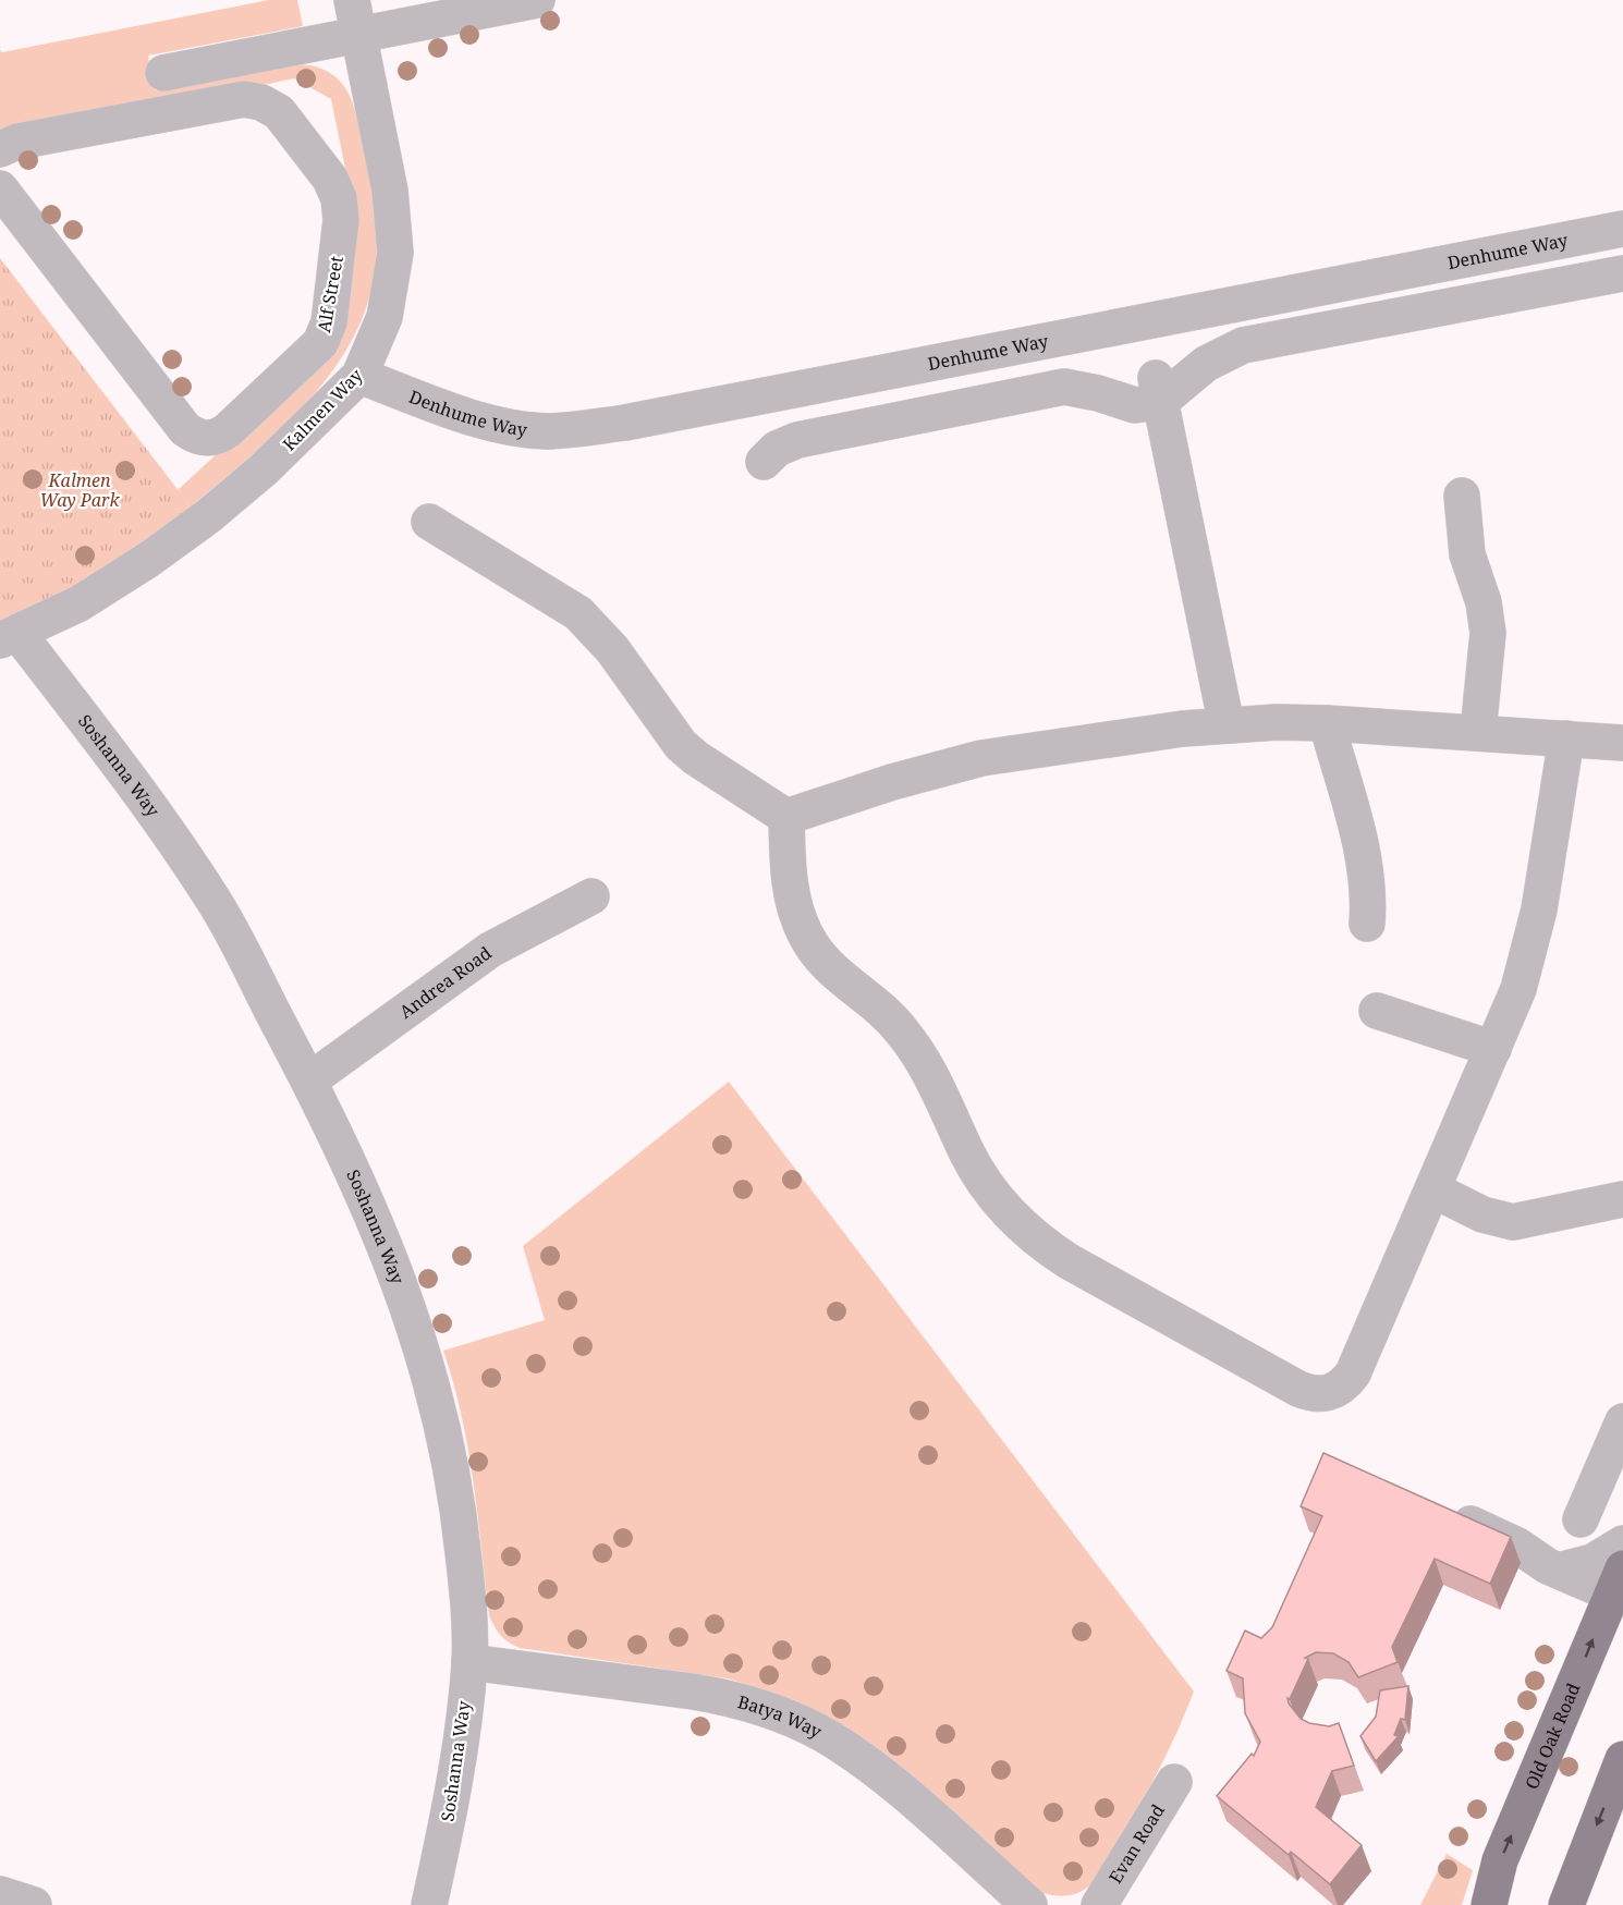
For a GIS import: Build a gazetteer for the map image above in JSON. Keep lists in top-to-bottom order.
{
  "streets": {
    "main road": ["Old Oak Road"],
    "street": [
      "Denhume Way",
      "Alf Street",
      "Kalmen Way",
      "Soshanna Way",
      "Andrea Road",
      "Batya Way",
      "Evan Road"
    ]
  },
  "crossings": [
    ["Denhume Way", "Kalmen Way"],
    ["Kalmen Way", "Soshanna Way"],
    ["Soshanna Way", "Andrea Road"],
    ["Soshanna Way", "Batya Way"]
  ],
  "parks": ["Kalmen Way Park"]
}
